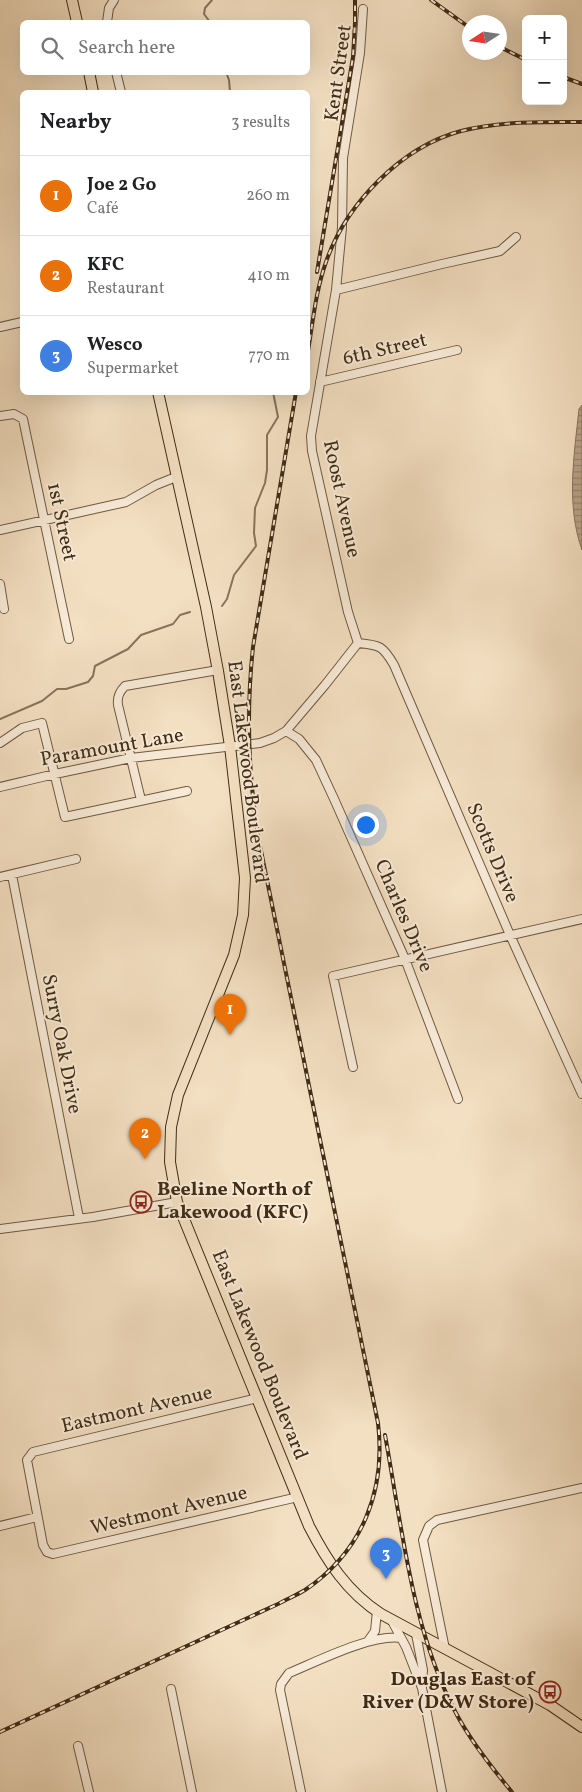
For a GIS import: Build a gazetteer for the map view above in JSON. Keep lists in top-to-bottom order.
{
  "streets": {
    "main road": ["East Lakewood Boulevard"],
    "street": [
      "Kent Street",
      "6th Street",
      "Roost Avenue",
      "1st Street",
      "Paramount Lane",
      "Scotts Drive",
      "Charles Drive",
      "Surry Oak Drive",
      "Eastmont Avenue",
      "Westmont Avenue"
    ]
  },
  "crossings": [
    ["Kent Street", "Roost Avenue"],
    ["6th Street", "Roost Avenue"],
    ["Roost Avenue", "Scotts Drive"],
    ["Paramount Lane", "East Lakewood Boulevard"],
    ["East Lakewood Boulevard", "Eastmont Avenue"],
    ["East Lakewood Boulevard", "Westmont Avenue"],
    ["Eastmont Avenue", "Westmont Avenue"]
  ],
  "places": {
    "bus stop": ["Beeline North of Lakewood (KFC)", "Douglas East of River (D&W Store)"]
  },
  "north": "left",
  "page": {
    "map_buttons": ["+", "−"],
    "search": "Search here",
    "heading": ["Nearby", "3 results"],
    "list": [
      {
        "mark": "1",
        "name": "Joe 2 Go",
        "note": "Café",
        "value": "260 m"
      },
      {
        "mark": "2",
        "name": "KFC",
        "note": "Restaurant",
        "value": "410 m"
      },
      {
        "mark": "3",
        "name": "Wesco",
        "note": "Supermarket",
        "value": "770 m"
      }
    ],
    "pins": ["1", "2", "3"]
  }
}
